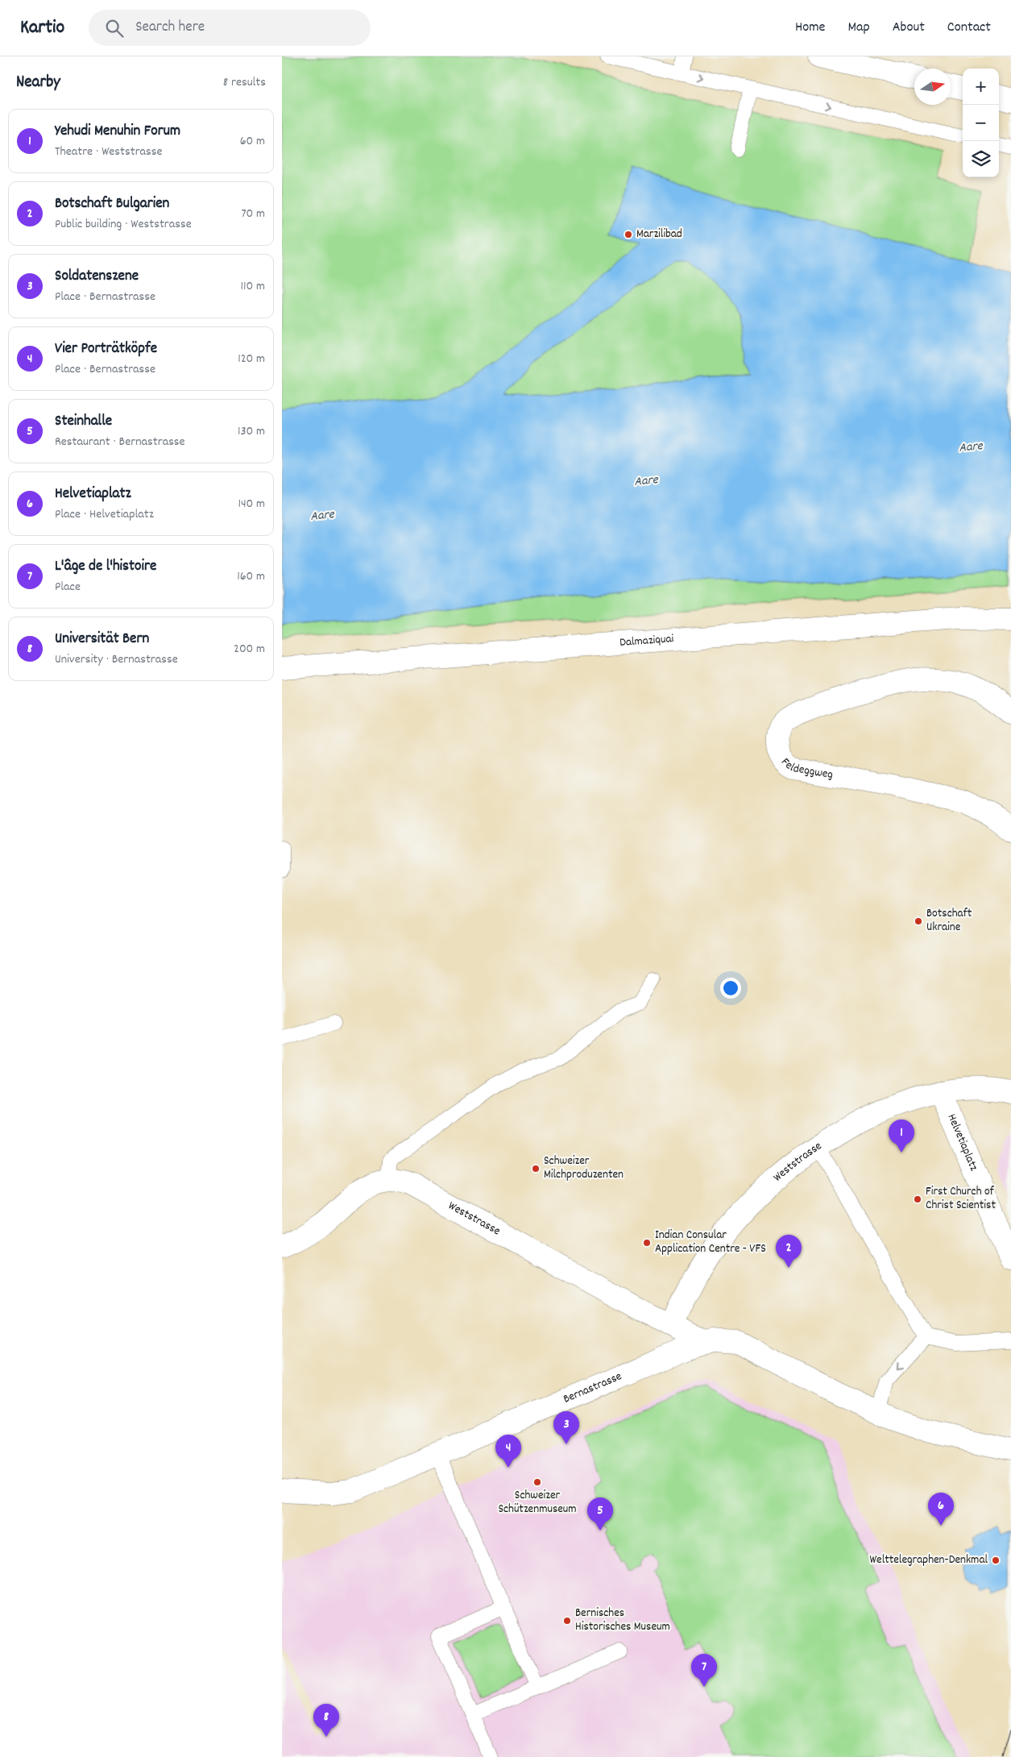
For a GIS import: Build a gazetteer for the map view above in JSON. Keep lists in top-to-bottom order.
{
  "streets": {
    "street": [
      "Dalmaziquai",
      "Feldeggweg",
      "Helvetiaplatz",
      "Weststrasse",
      "Bernastrasse"
    ]
  },
  "crossings": [
    ["Helvetiaplatz", "Weststrasse"],
    ["Weststrasse", "Bernastrasse"]
  ],
  "water": ["Aare"],
  "places": [
    "Marzilibad",
    "Botschaft Ukraine",
    "Schweizer Milchproduzenten",
    "First Church of Christ Scientist",
    "Indian Consular Application Centre - VFS",
    "Schweizer Schützenmuseum",
    "Welttelegraphen-Denkmal",
    "Bernisches Historisches Museum"
  ],
  "north": "right",
  "page": {
    "header": "Kartio",
    "search": "Search here",
    "nav": [
      "Home",
      "Map",
      "About",
      "Contact"
    ],
    "heading": ["Nearby", "8 results"],
    "map_buttons": ["+", "−"],
    "list": [
      {
        "mark": "1",
        "name": "Yehudi Menuhin Forum",
        "note": "Theatre · Weststrasse",
        "value": "60 m"
      },
      {
        "mark": "2",
        "name": "Botschaft Bulgarien",
        "note": "Public building · Weststrasse",
        "value": "70 m"
      },
      {
        "mark": "3",
        "name": "Soldatenszene",
        "note": "Place · Bernastrasse",
        "value": "110 m"
      },
      {
        "mark": "4",
        "name": "Vier Porträtköpfe",
        "note": "Place · Bernastrasse",
        "value": "120 m"
      },
      {
        "mark": "5",
        "name": "Steinhalle",
        "note": "Restaurant · Bernastrasse",
        "value": "130 m"
      },
      {
        "mark": "6",
        "name": "Helvetiaplatz",
        "note": "Place · Helvetiaplatz",
        "value": "140 m"
      },
      {
        "mark": "7",
        "name": "L'âge de l'histoire",
        "note": "Place",
        "value": "160 m"
      },
      {
        "mark": "8",
        "name": "Universität Bern",
        "note": "University · Bernastrasse",
        "value": "200 m"
      }
    ],
    "pins": [
      "1",
      "2",
      "3",
      "4",
      "6",
      "5",
      "7",
      "8"
    ]
  }
}
